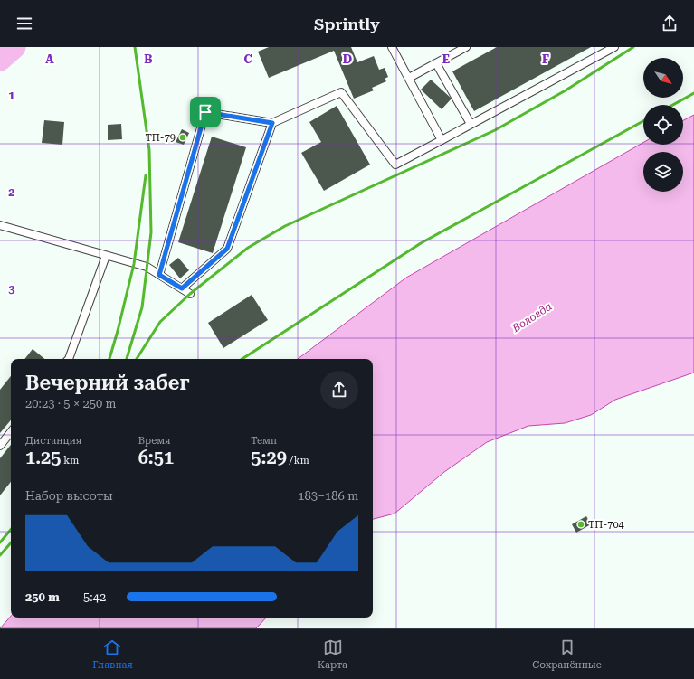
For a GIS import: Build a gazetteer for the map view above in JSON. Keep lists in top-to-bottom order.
{
  "water": ["Вологда"],
  "places": ["ТП-79", "ТП-704"],
  "north": "bottom right",
  "page": {
    "header": "Sprintly",
    "heading": ["Вечерний забег", "20:23 · 5 × 250 m"],
    "stats": [
      ["Дистанция", "1.25 km"],
      ["Время", "6:51"],
      ["Темп", "5:29 /km"]
    ],
    "chart": ["Набор высоты", "183–186 m"],
    "list": [
      {
        "name": "250 m",
        "note": "5:42"
      }
    ],
    "tabs": ["Главная", "Карта", "Сохранённые"]
  },
  "grid": {
    "columns": [
      "A",
      "B",
      "C",
      "D",
      "E",
      "F"
    ],
    "rows": ["1", "2", "3"]
  }
}
